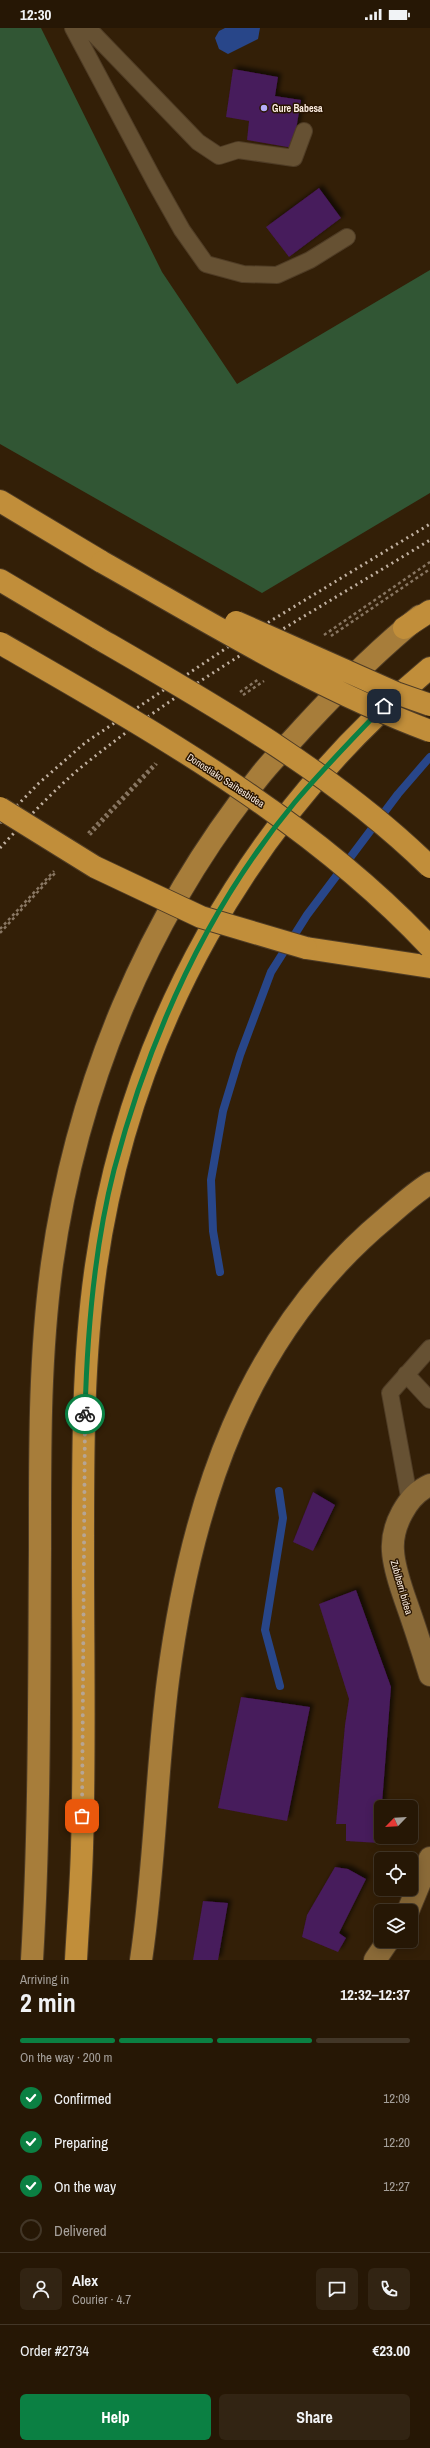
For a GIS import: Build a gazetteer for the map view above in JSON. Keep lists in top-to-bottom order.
{
  "streets": {
    "highway": ["Donostiako Saihesbidea"],
    "main road": ["Zubiberri bidea"]
  },
  "places": ["Gure Babesa"],
  "north": "bottom left",
  "page": {
    "status": "12:30",
    "heading": ["2 min", "Arriving in", "12:32–12:37"],
    "panel": [
      "Alex",
      "Courier · 4.7",
      "Order #2734",
      "€23.00"
    ],
    "bar": "On the way · 200 m",
    "list": [
      ["Confirmed", "12:09"],
      ["Preparing", "12:20"],
      ["On the way", "12:27"],
      "Delivered"
    ],
    "buttons": ["Help", "Share"]
  }
}
